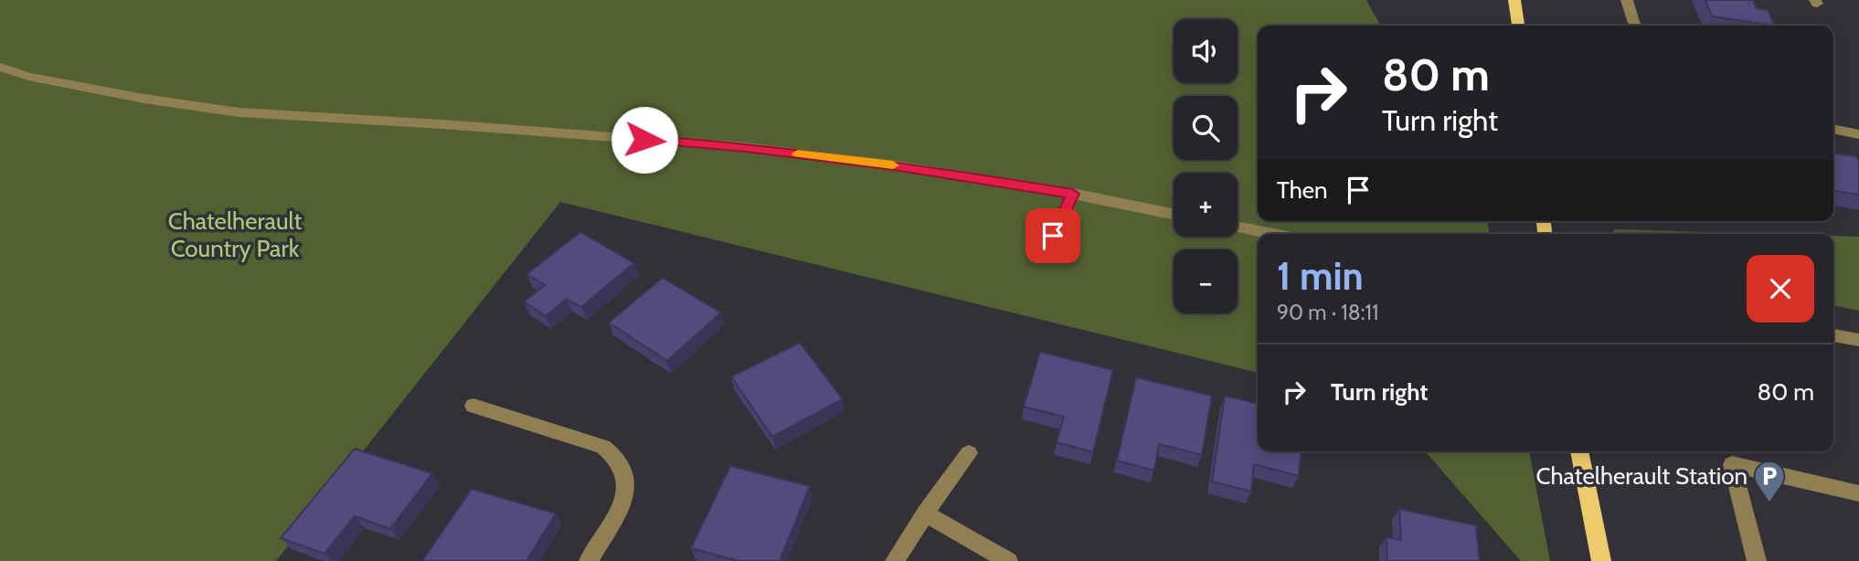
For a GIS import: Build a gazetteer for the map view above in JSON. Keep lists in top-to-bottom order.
{
  "parks": ["Chatelherault Country Park"],
  "places": {
    "parking": ["Chatelherault Station"]
  },
  "page": {
    "map_buttons": ["+", "−"],
    "turn": ["80 m", "Turn right"],
    "then": "Then",
    "heading": ["1 min", "90 m · 18:11"],
    "list": [
      {
        "name": "Turn right",
        "value": "80 m"
      }
    ]
  }
}
